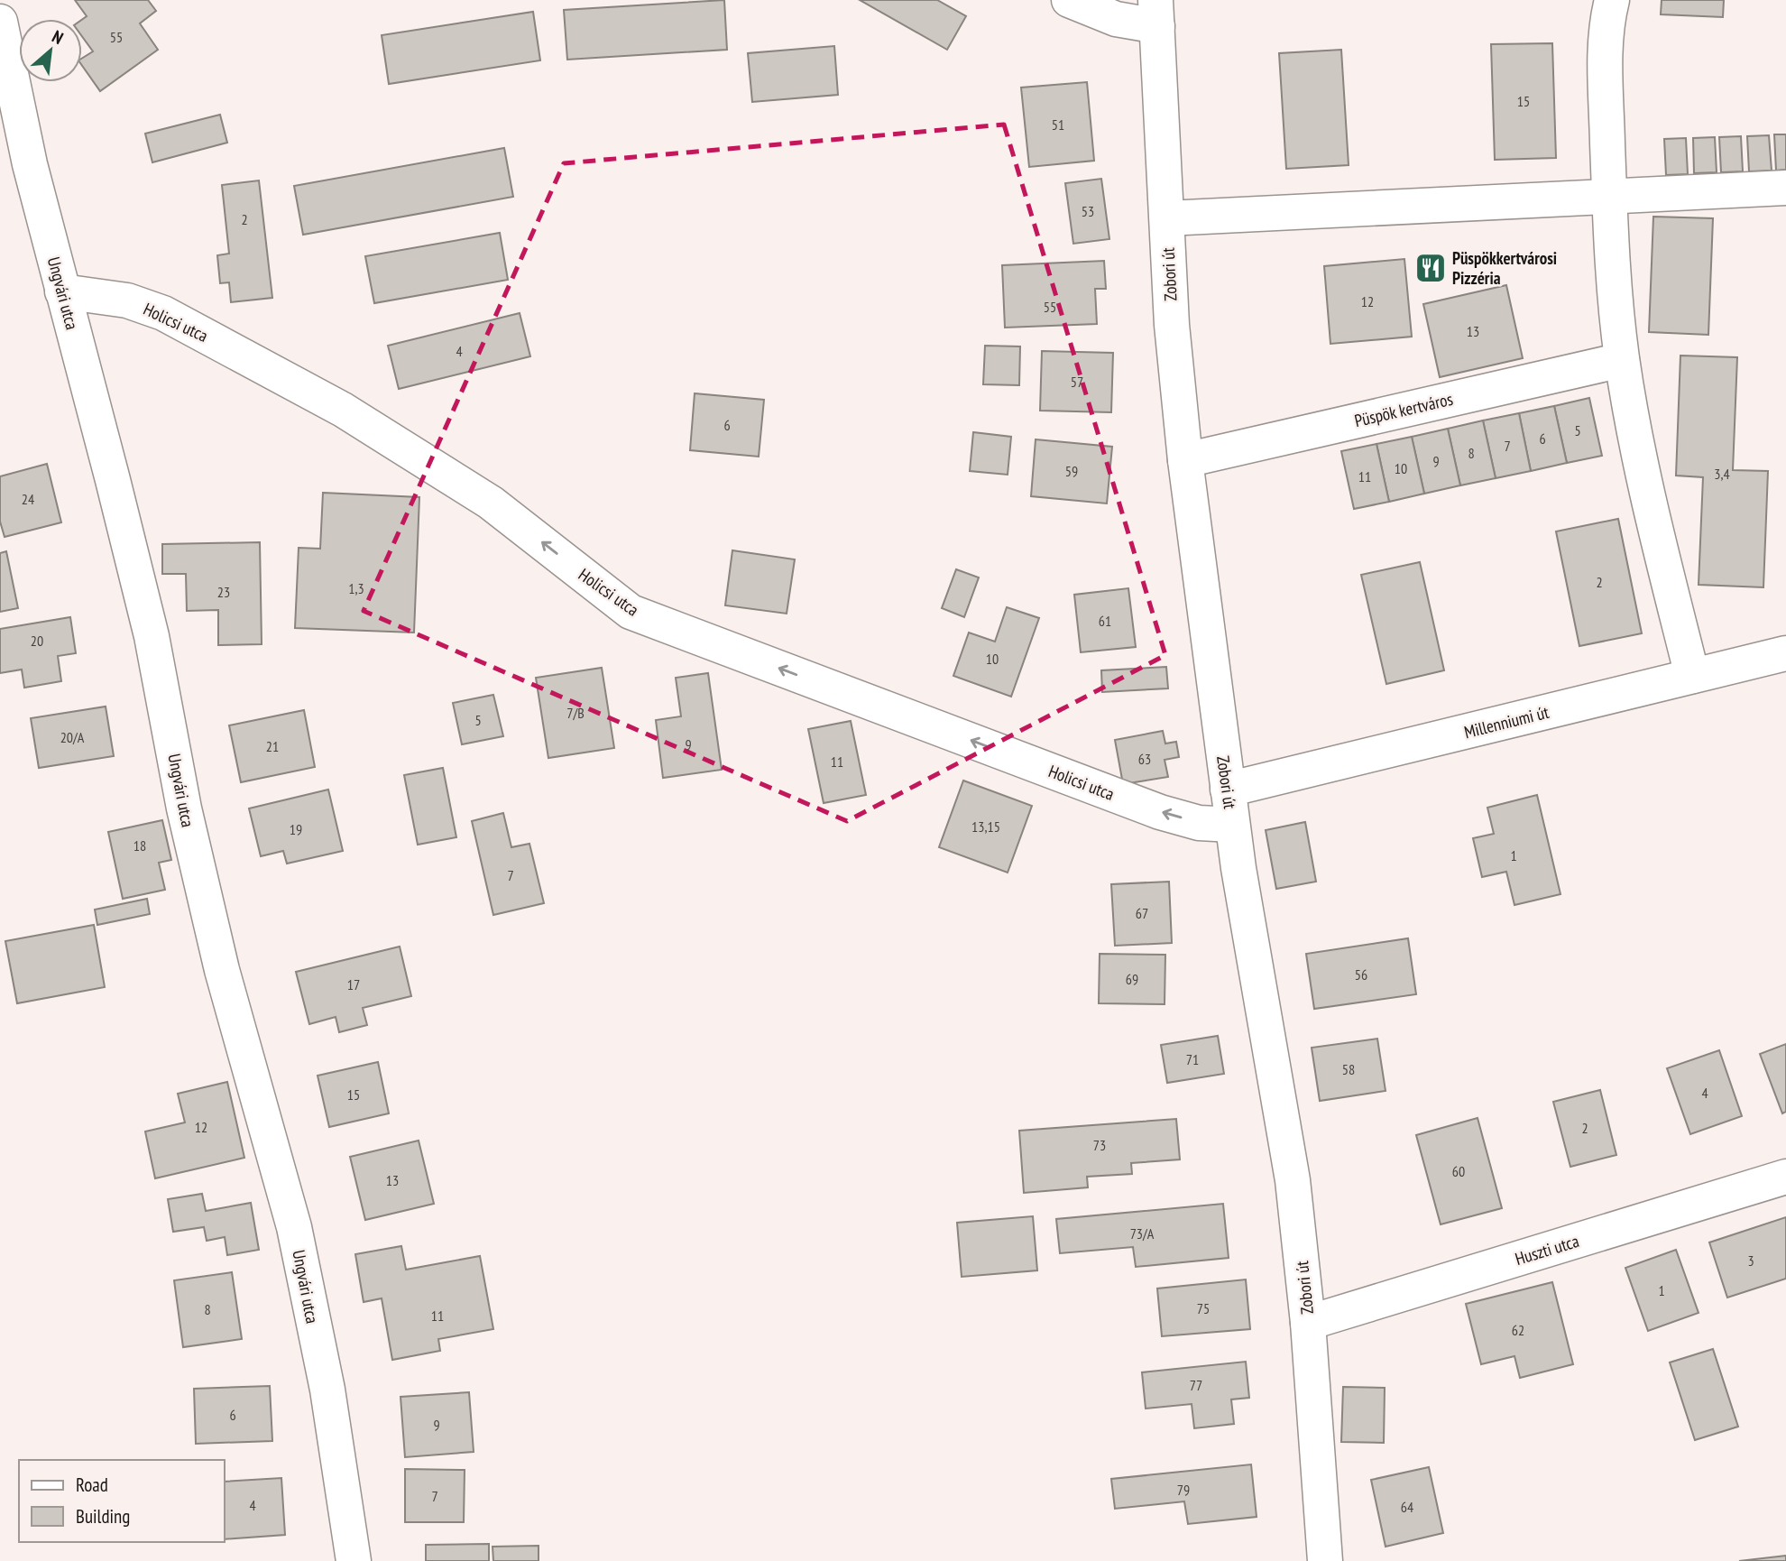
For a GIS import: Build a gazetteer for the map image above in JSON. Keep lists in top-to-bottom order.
{
  "streets": {
    "street": [
      "Zobori út",
      "Ungvári utca",
      "Holicsi utca",
      "Püspök kertváros",
      "Millenniumi út",
      "Huszti utca"
    ]
  },
  "crossings": [
    ["Zobori út", "Holicsi utca"],
    ["Zobori út", "Püspök kertváros"],
    ["Zobori út", "Millenniumi út"],
    ["Zobori út", "Huszti utca"],
    ["Ungvári utca", "Holicsi utca"]
  ],
  "one_way": ["Holicsi utca"],
  "places": {
    "restaurant": ["Püspökkertvárosi Pizzéria"]
  },
  "house_numbers": [
    "55",
    "15",
    "51",
    "53",
    "2",
    "12",
    "55",
    "13",
    "4",
    "57",
    "6",
    "5",
    "6",
    "7",
    "8",
    "9",
    "10",
    "59",
    "3,4",
    "11",
    "24",
    "2",
    "1,3",
    "23",
    "61",
    "20",
    "10",
    "7/B",
    "5",
    "20/A",
    "9",
    "21",
    "63",
    "11",
    "13,15",
    "19",
    "18",
    "1",
    "7",
    "67",
    "56",
    "69",
    "17",
    "71",
    "58",
    "4",
    "15",
    "12",
    "2",
    "73",
    "60",
    "13",
    "73/A",
    "3",
    "1",
    "75",
    "8",
    "11",
    "62",
    "77",
    "6",
    "9",
    "79",
    "7",
    "4",
    "64"
  ],
  "legend": ["Road", "Building"],
  "north": "top right"
}
